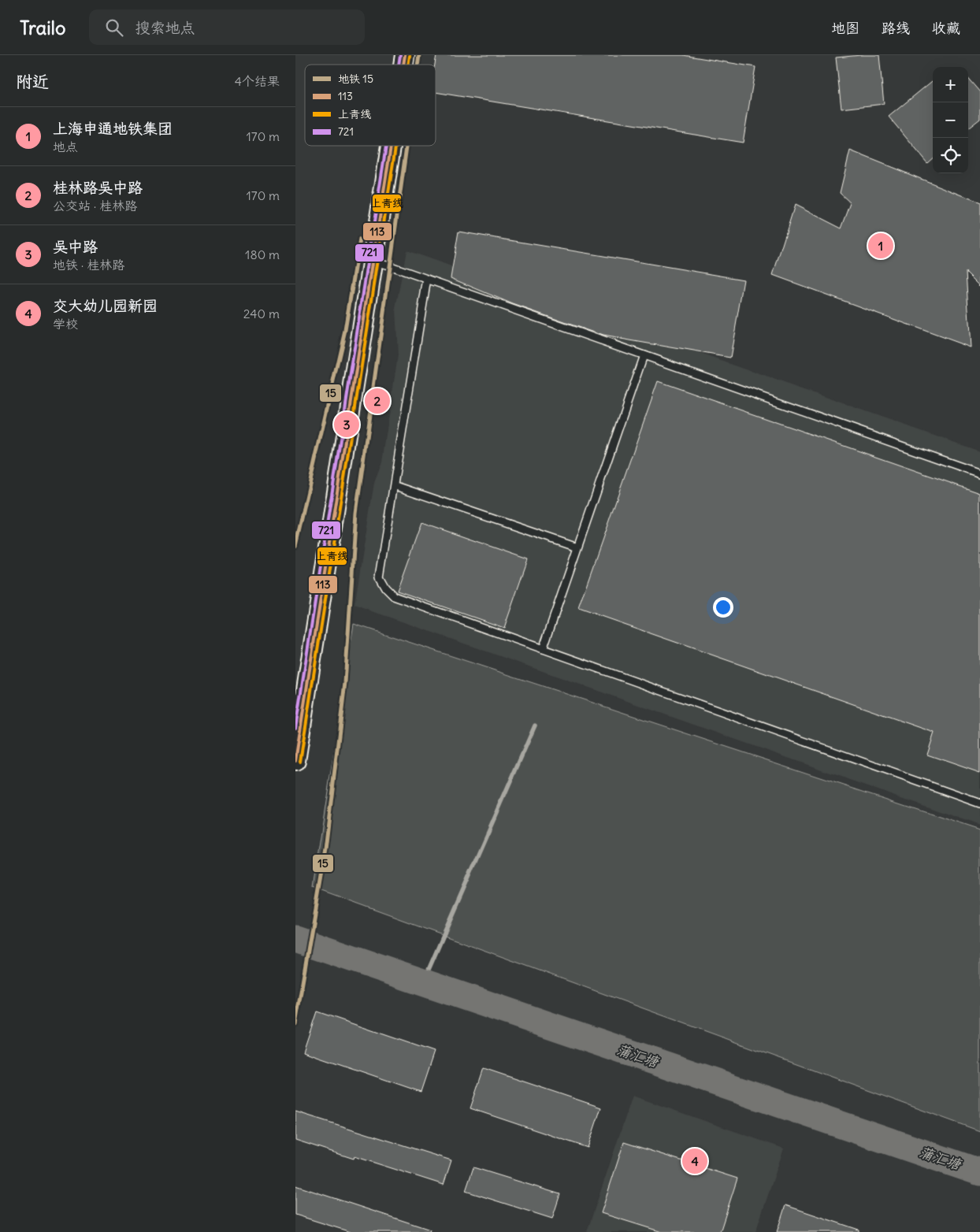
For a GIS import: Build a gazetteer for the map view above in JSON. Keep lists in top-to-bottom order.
{
  "water": ["蒲汇塘"],
  "lines": [
    "metro line 15",
    "transit line 113",
    "transit line 721",
    "transit line 上青线"
  ],
  "legend": [
    "地铁 15",
    "113",
    "上青线",
    "721"
  ],
  "page": {
    "header": "Trailo",
    "search": "搜索地点",
    "nav": ["地图", "路线", "收藏"],
    "heading": ["附近", "4个结果"],
    "map_buttons": ["+", "−"],
    "list": [
      {
        "mark": "1",
        "name": "上海申通地铁集团",
        "note": "地点",
        "value": "170 m"
      },
      {
        "mark": "2",
        "name": "桂林路吴中路",
        "note": "公交站 · 桂林路",
        "value": "170 m"
      },
      {
        "mark": "3",
        "name": "吴中路",
        "note": "地铁 · 桂林路",
        "value": "180 m"
      },
      {
        "mark": "4",
        "name": "交大幼儿园新园",
        "note": "学校",
        "value": "240 m"
      }
    ],
    "pins": [
      "1",
      "2",
      "3",
      "4"
    ]
  }
}
